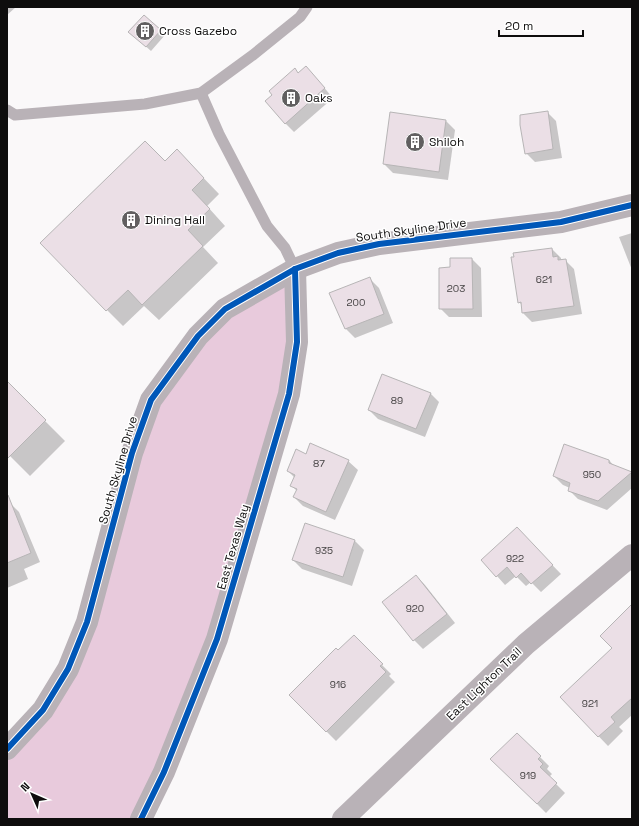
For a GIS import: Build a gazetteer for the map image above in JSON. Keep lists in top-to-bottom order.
{
  "streets": {
    "street": ["South Skyline Drive", "East Texas Way", "East Lighton Trail"]
  },
  "crossings": [
    ["South Skyline Drive", "East Texas Way"]
  ],
  "places": {
    "building": [
      "Cross Gazebo",
      "Oaks",
      "Shiloh",
      "Dining Hall"
    ]
  },
  "house_numbers": [
    "621",
    "203",
    "200",
    "89",
    "87",
    "950",
    "935",
    "922",
    "920",
    "916",
    "921",
    "919"
  ],
  "scale_bar": "20 m",
  "north": "top left"
}
